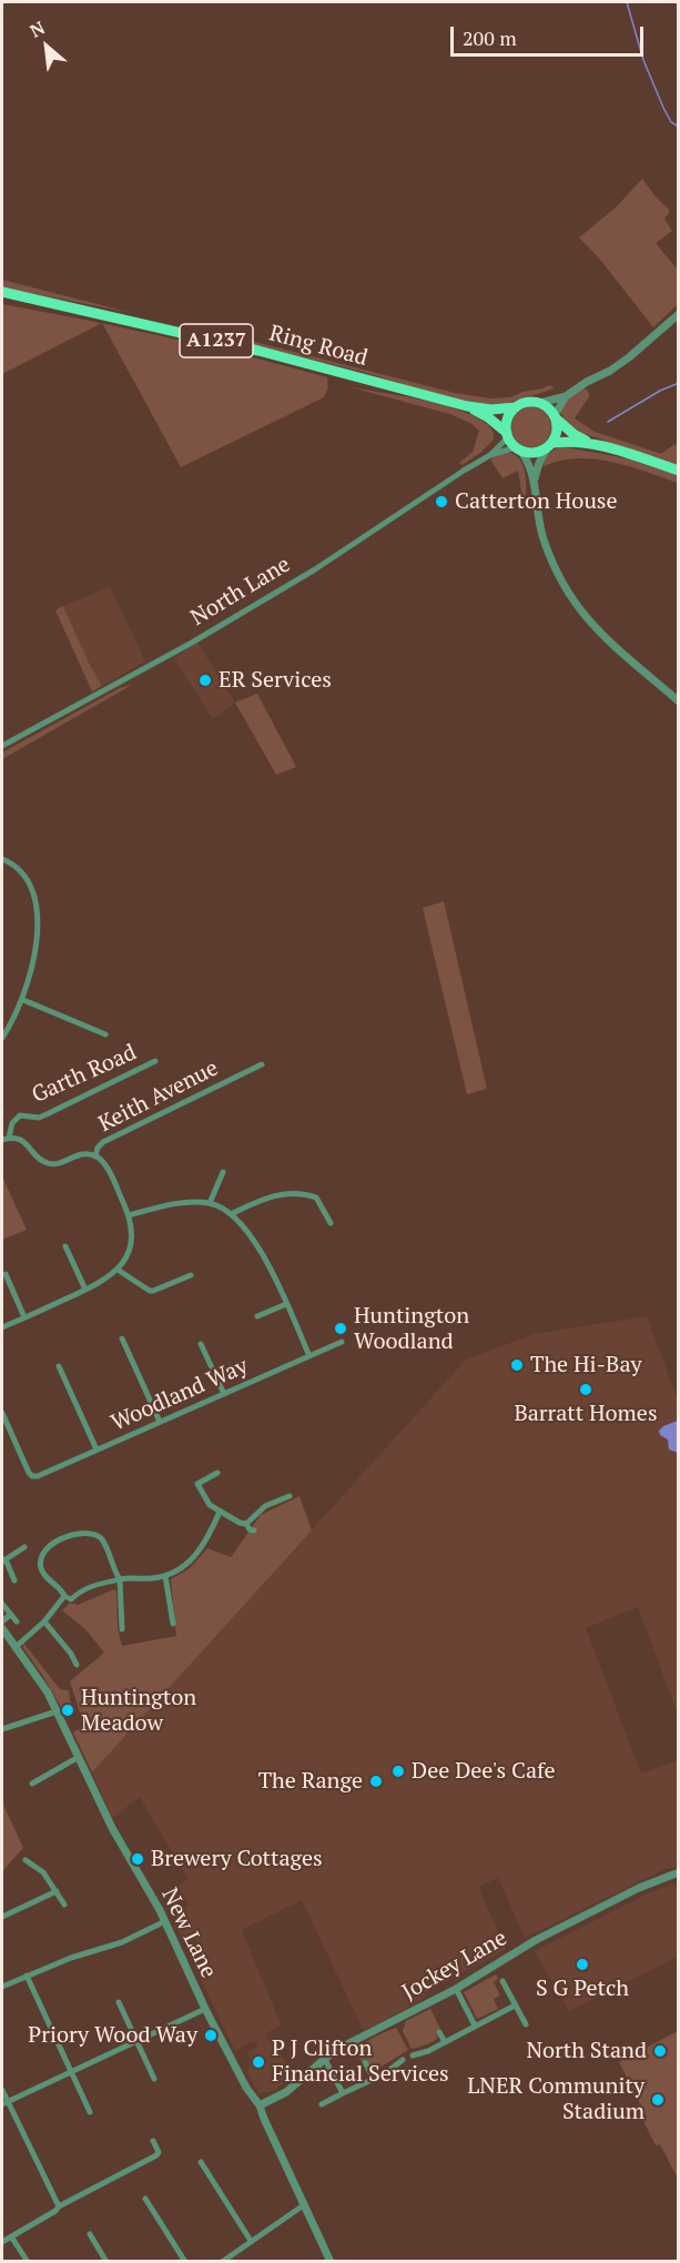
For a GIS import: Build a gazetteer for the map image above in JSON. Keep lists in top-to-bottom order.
{
  "streets": {
    "highway": ["A1237", "Ring Road"],
    "street": [
      "North Lane",
      "Garth Road",
      "Keith Avenue",
      "Woodland Way",
      "New Lane",
      "Jockey Lane"
    ]
  },
  "crossings": [
    ["Ring Road", "North Lane"],
    ["Garth Road", "Keith Avenue"],
    ["New Lane", "Jockey Lane"]
  ],
  "places": [
    "Catterton House",
    "ER Services",
    "Huntington Woodland",
    "The Hi-Bay",
    "Barratt Homes",
    "Huntington Meadow",
    "Dee Dee's Cafe",
    "The Range",
    "Brewery Cottages",
    "S G Petch",
    "Priory Wood Way",
    "North Stand",
    "P J Clifton Financial Services",
    "LNER Community Stadium"
  ],
  "scale_bar": "200 m",
  "north": "top left"
}
